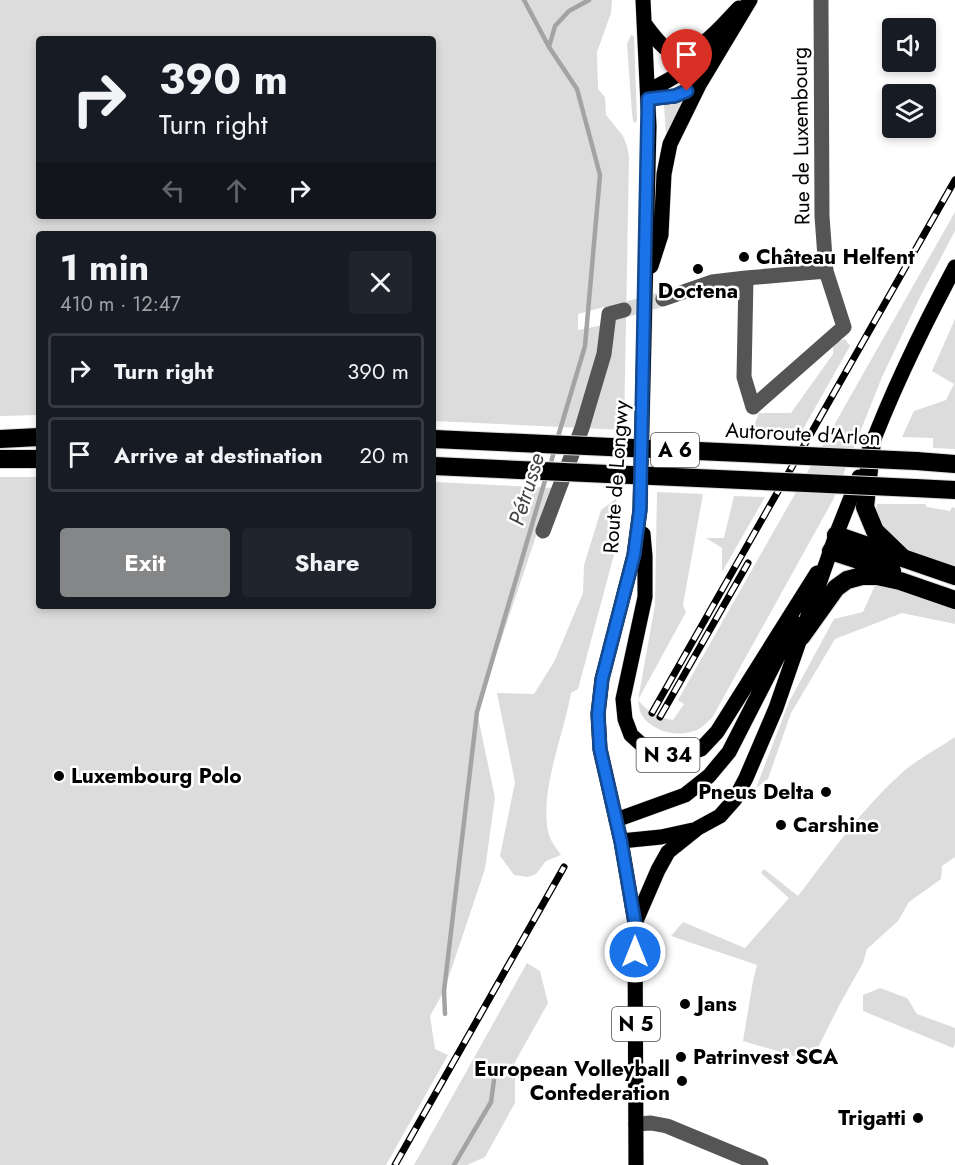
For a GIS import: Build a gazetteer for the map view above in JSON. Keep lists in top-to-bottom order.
{
  "streets": {
    "highway": ["Autoroute d'Arlon", "A 6"],
    "main road": ["Route de Longwy", "N 34", "N 5"],
    "street": ["Rue de Luxembourg"]
  },
  "crossings": [
    ["Route de Longwy", "N 34"]
  ],
  "water": ["Pétrusse"],
  "places": [
    "Château Helfent",
    "Doctena",
    "Luxembourg Polo",
    "Pneus Delta",
    "Carshine",
    "Jans",
    "Patrinvest SCA",
    "European Volleyball Confederation",
    "Trigatti"
  ],
  "page": {
    "turn": ["390 m", "Turn right"],
    "heading": ["1 min", "410 m · 12:47"],
    "list": [
      {
        "name": "Turn right",
        "value": "390 m"
      },
      {
        "name": "Arrive at destination",
        "value": "20 m"
      }
    ],
    "buttons": ["Exit", "Share"]
  }
}
